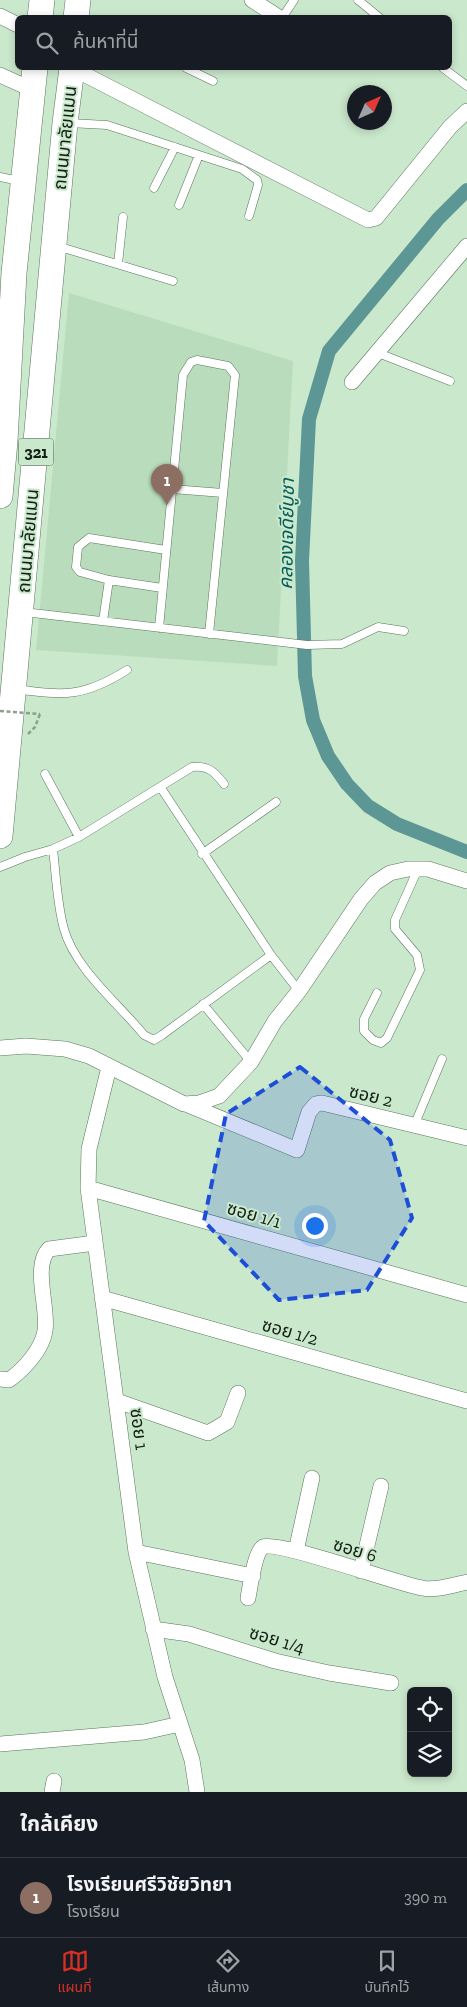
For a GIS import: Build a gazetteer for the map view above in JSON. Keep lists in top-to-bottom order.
{
  "streets": {
    "highway": ["ถนนมาลัยแมน", "321"],
    "street": [
      "ซอย 2",
      "ซอย 1/1",
      "ซอย 1/2",
      "ซอย 1",
      "ซอย 6",
      "ซอย 1/4"
    ]
  },
  "crossings": [
    ["ซอย 1/1", "ซอย 1"],
    ["ซอย 1/2", "ซอย 1"],
    ["ซอย 1", "ซอย 1/4"]
  ],
  "water": ["คลองเจดีย์บูชา"],
  "north": "top right",
  "page": {
    "search": "ค้นหาที่นี่",
    "pins": "1",
    "heading": "ใกล้เคียง",
    "list": [
      {
        "mark": "1",
        "name": "โรงเรียนศรีวิชัยวิทยา",
        "note": "โรงเรียน",
        "value": "390 m"
      }
    ],
    "nav": ["แผนที่", "เส้นทาง", "บันทึกไว้"]
  }
}
